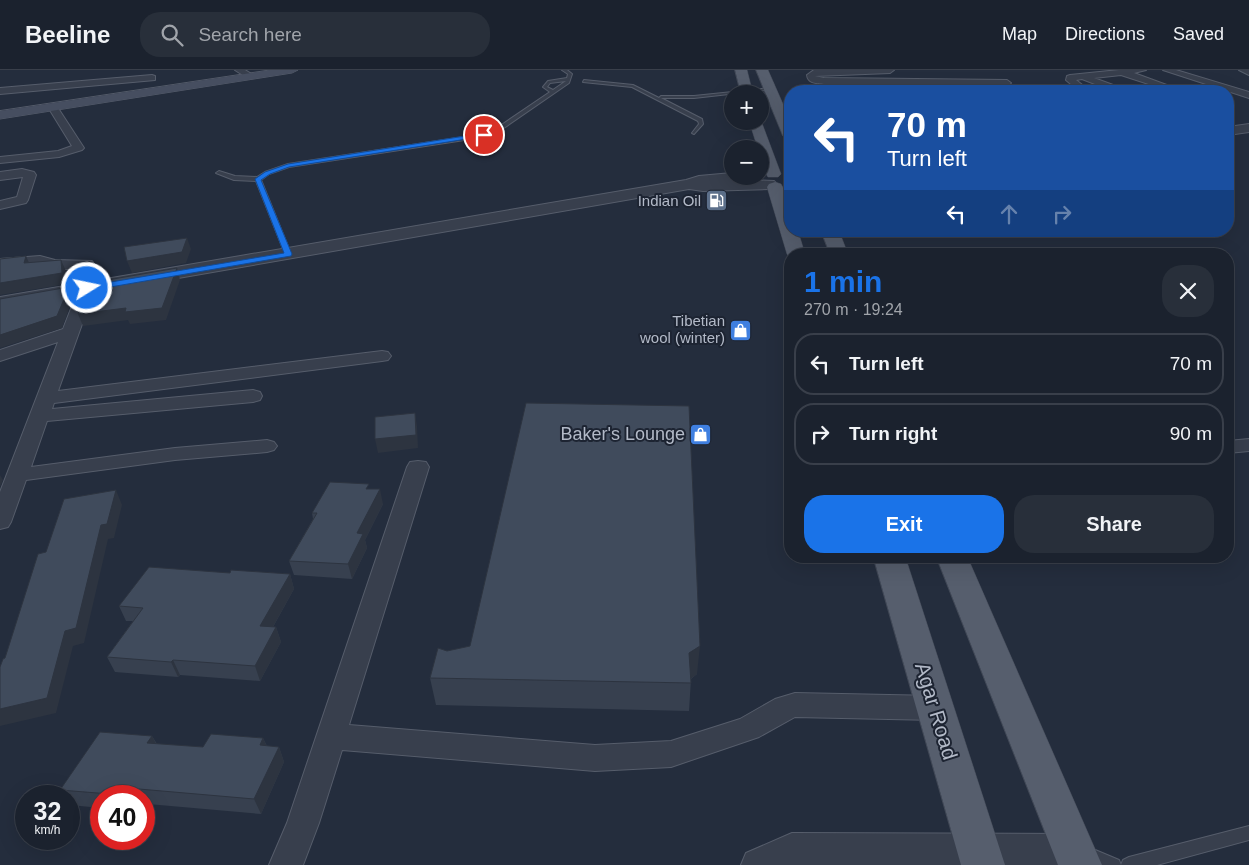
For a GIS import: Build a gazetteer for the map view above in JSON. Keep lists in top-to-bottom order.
{
  "streets": {
    "main road": ["Agar Road"]
  },
  "places": {
    "fuel station": ["Indian Oil"],
    "shop": ["Tibetian wool (winter)", "Baker's Lounge"]
  },
  "page": {
    "header": "Beeline",
    "search": "Search here",
    "nav": ["Map", "Directions", "Saved"],
    "map_buttons": ["+", "−"],
    "turn": ["70 m", "Turn left"],
    "heading": ["1 min", "270 m · 19:24"],
    "list": [
      {
        "name": "Turn left",
        "value": "70 m"
      },
      {
        "name": "Turn right",
        "value": "90 m"
      }
    ],
    "buttons": ["Exit", "Share"],
    "speed": "32 km/h",
    "limit": "40"
  }
}
